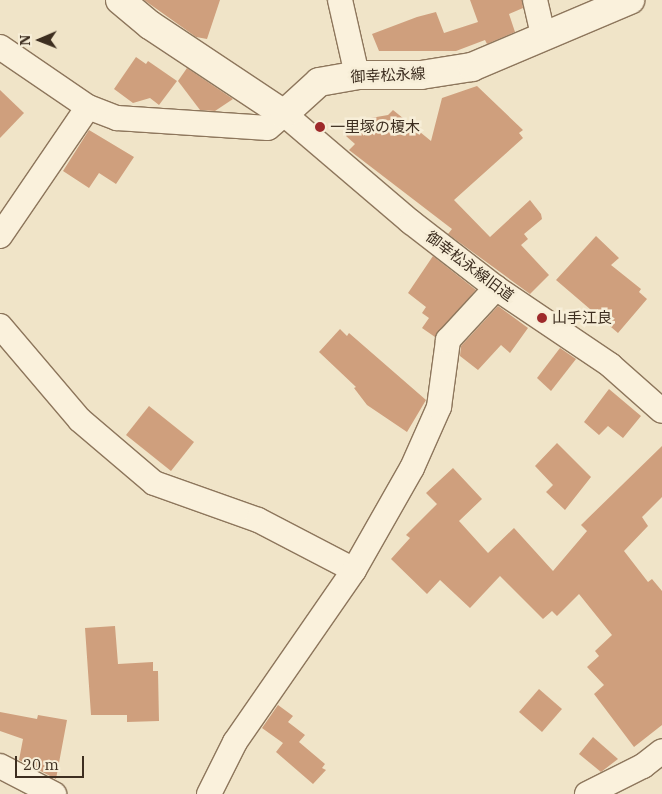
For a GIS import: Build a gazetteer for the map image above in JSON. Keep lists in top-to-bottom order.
{
  "streets": {
    "main road": ["御幸松永線"],
    "street": ["御幸松永線旧道"]
  },
  "crossings": [
    ["御幸松永線", "御幸松永線旧道"]
  ],
  "places": ["一里塚の榎木", "山手江良"],
  "scale_bar": "20 m",
  "north": "left"
}
